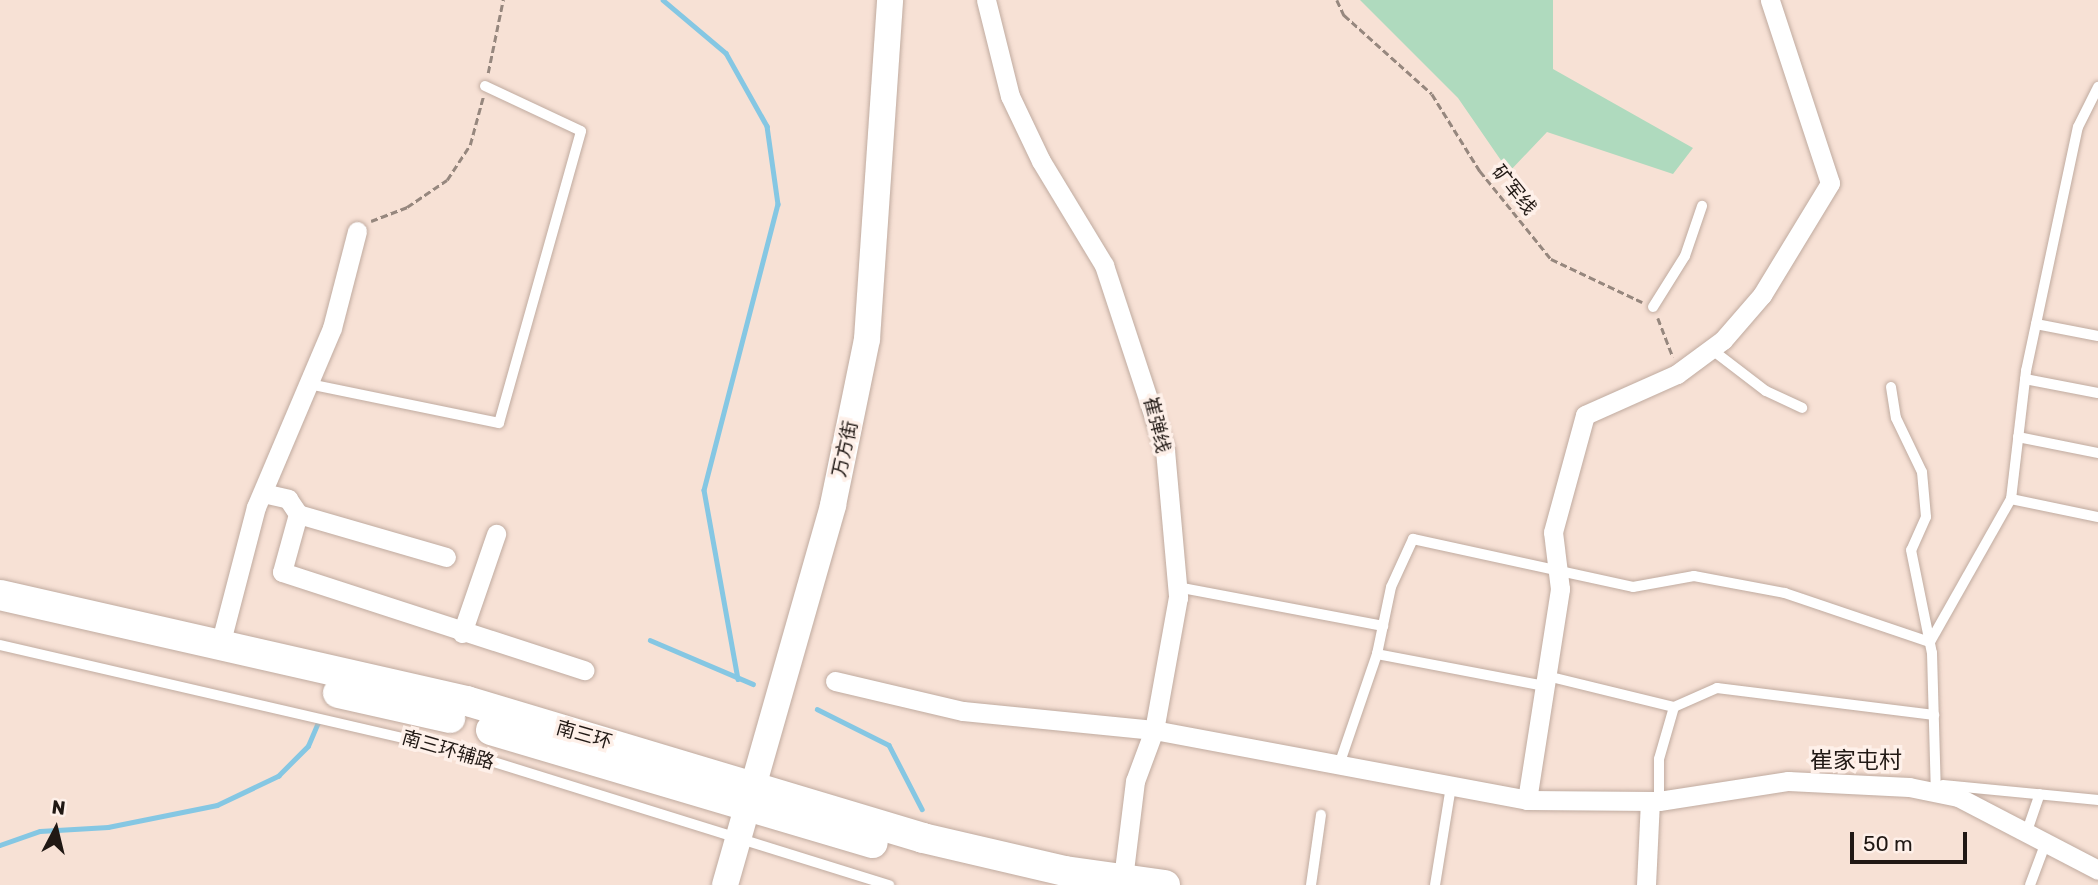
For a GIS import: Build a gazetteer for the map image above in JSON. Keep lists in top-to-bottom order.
{
  "streets": {
    "main road": ["南三环"],
    "street": ["崔弹线", "万方街"],
    "lane": ["南三环辅路"],
    "path": ["矿军线"]
  },
  "crossings": [
    ["崔弹线", "南三环"],
    ["万方街", "南三环"],
    ["万方街", "南三环辅路"]
  ],
  "districts": ["崔家屯村"],
  "scale_bar": "50 m",
  "north": "top"
}
